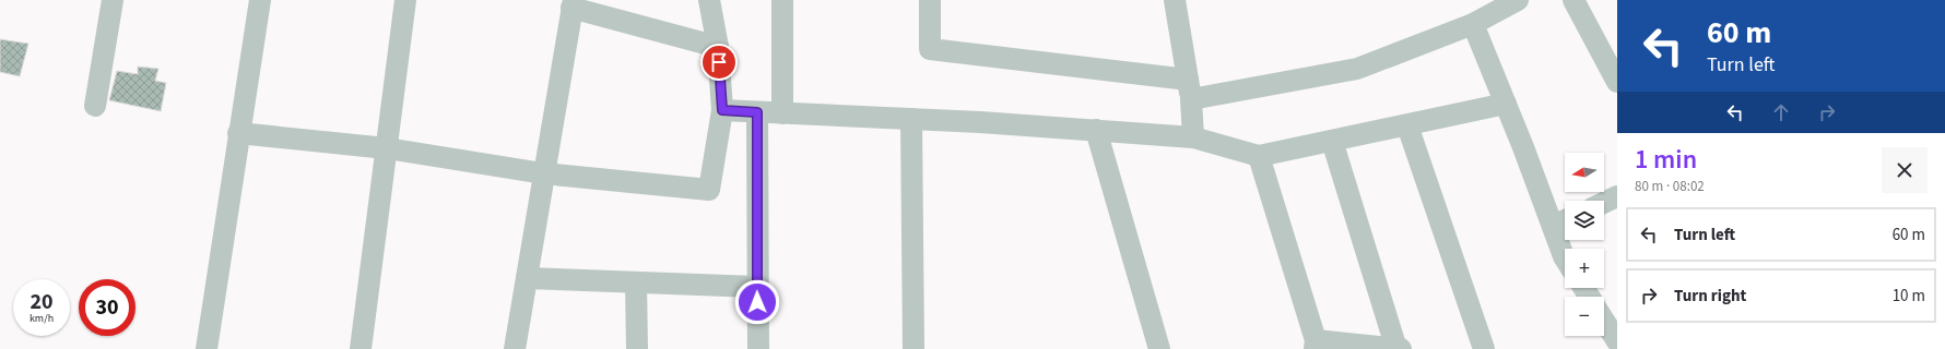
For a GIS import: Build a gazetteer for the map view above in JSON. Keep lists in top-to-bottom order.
{
  "north": "left",
  "page": {
    "turn": ["60 m", "Turn left"],
    "heading": ["1 min", "80 m · 08:02"],
    "map_buttons": ["+", "−"],
    "list": [
      {
        "name": "Turn left",
        "value": "60 m"
      },
      {
        "name": "Turn right",
        "value": "10 m"
      }
    ],
    "speed": "20 km/h",
    "limit": "30"
  }
}
